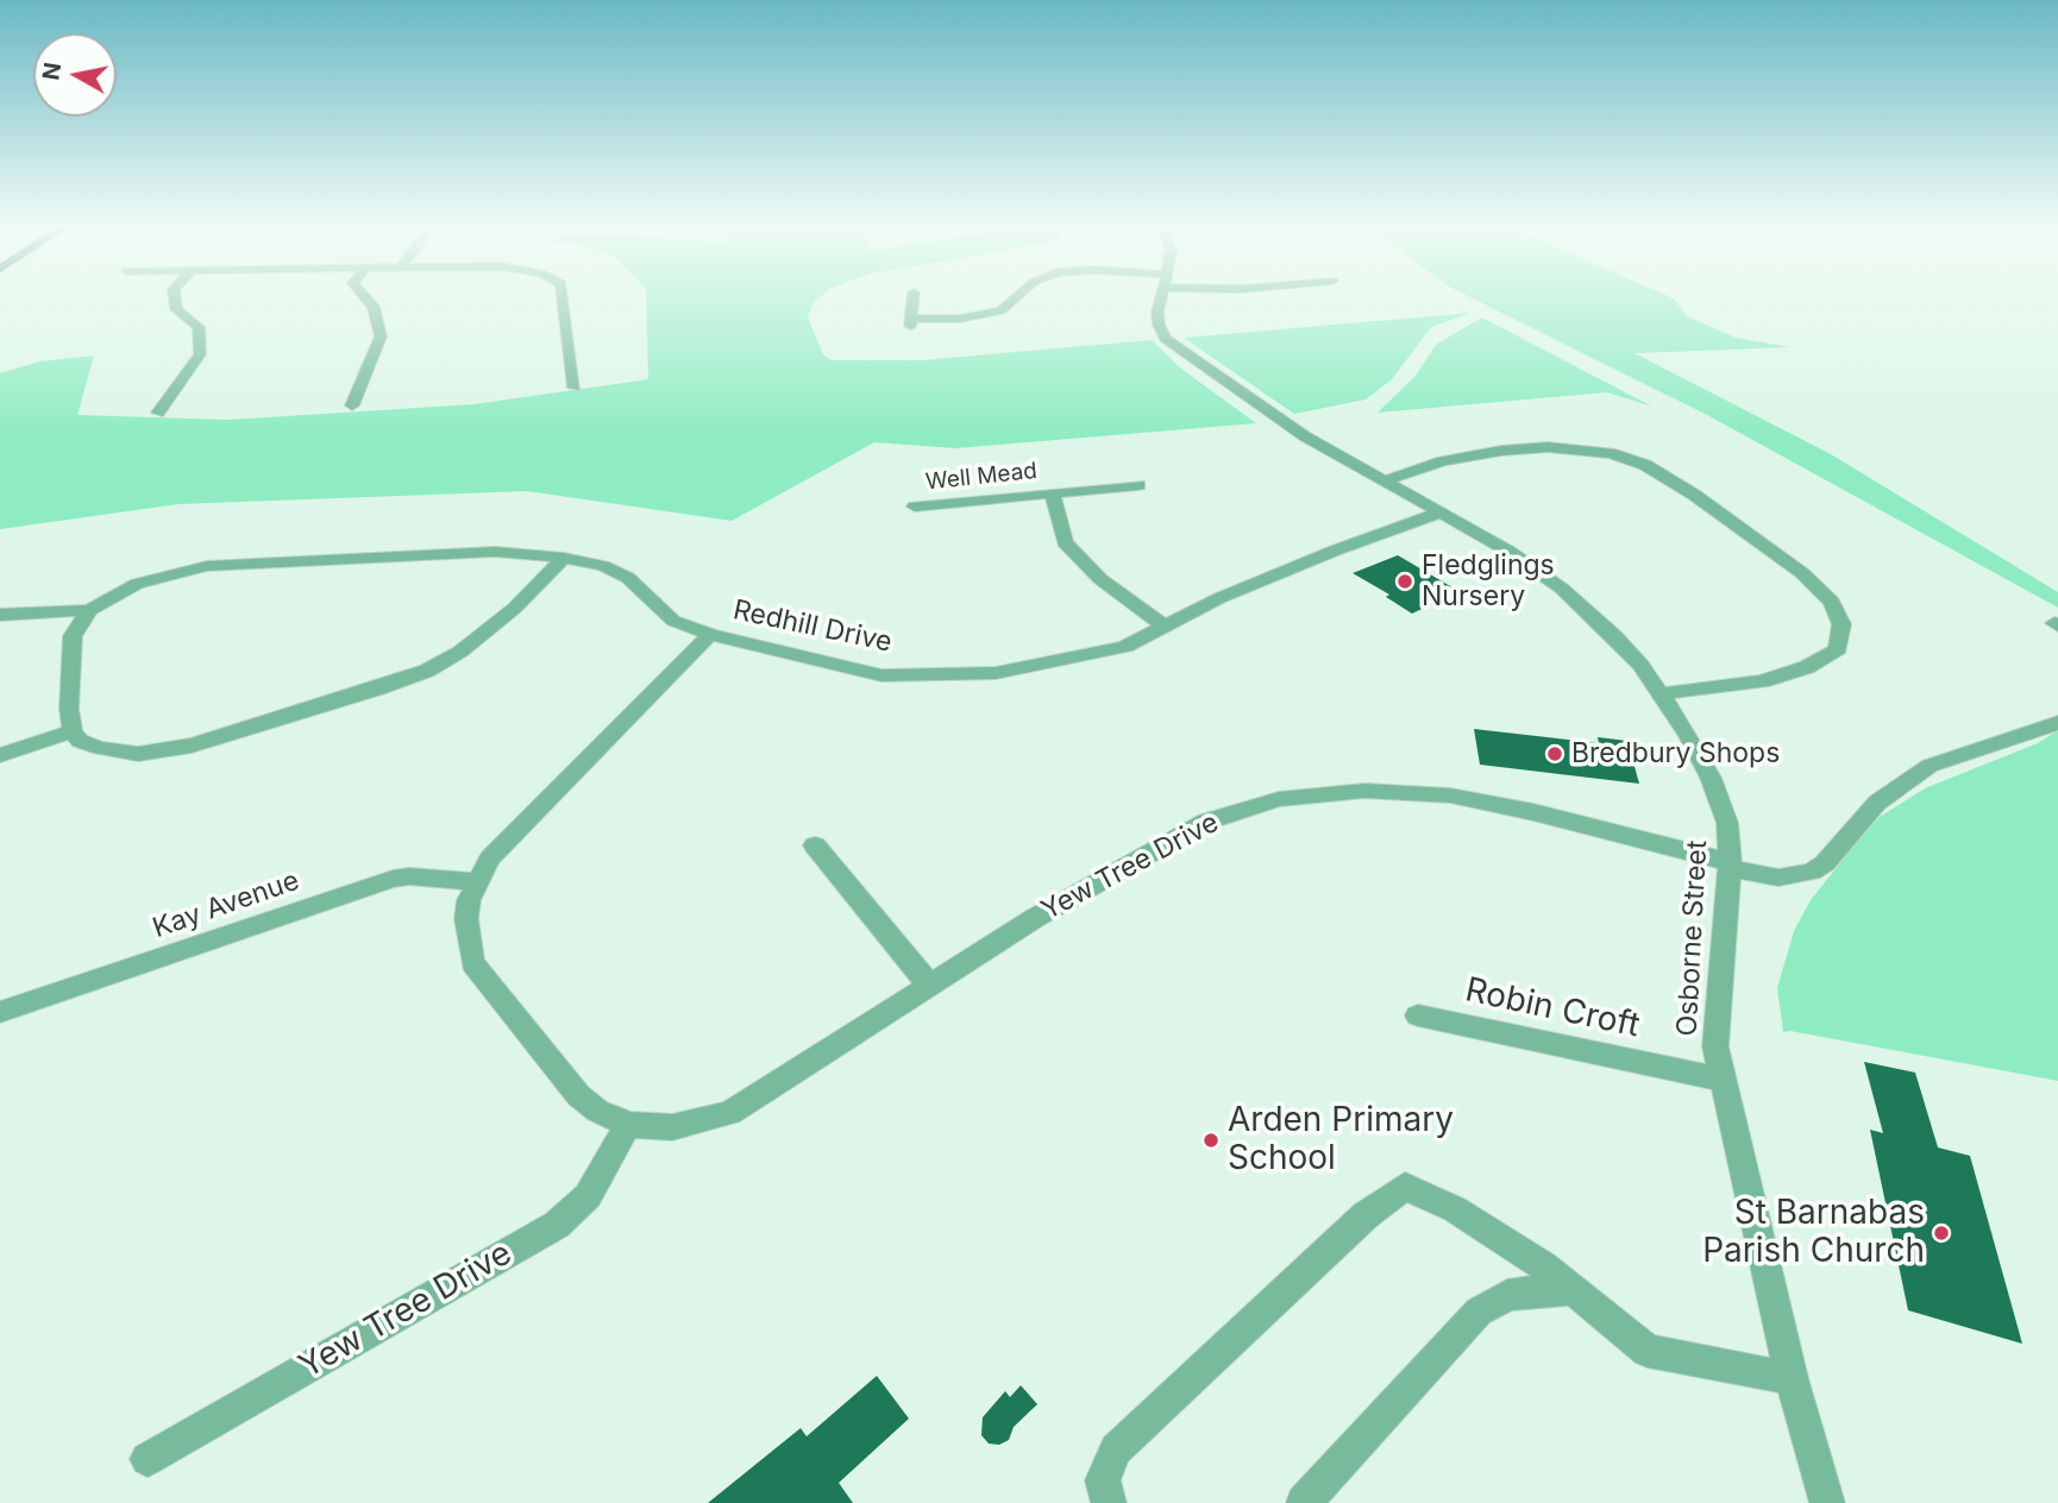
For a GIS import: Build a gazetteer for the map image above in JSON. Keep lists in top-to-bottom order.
{
  "streets": {
    "street": [
      "Well Mead",
      "Redhill Drive",
      "Yew Tree Drive",
      "Kay Avenue",
      "Osborne Street",
      "Robin Croft"
    ]
  },
  "crossings": [
    ["Well Mead", "Redhill Drive"],
    ["Redhill Drive", "Yew Tree Drive"],
    ["Redhill Drive", "Osborne Street"],
    ["Yew Tree Drive", "Kay Avenue"],
    ["Yew Tree Drive", "Osborne Street"],
    ["Osborne Street", "Robin Croft"]
  ],
  "places": [
    "Fledglings Nursery",
    "Bredbury Shops",
    "Arden Primary School",
    "St Barnabas Parish Church"
  ],
  "north": "left"
}
